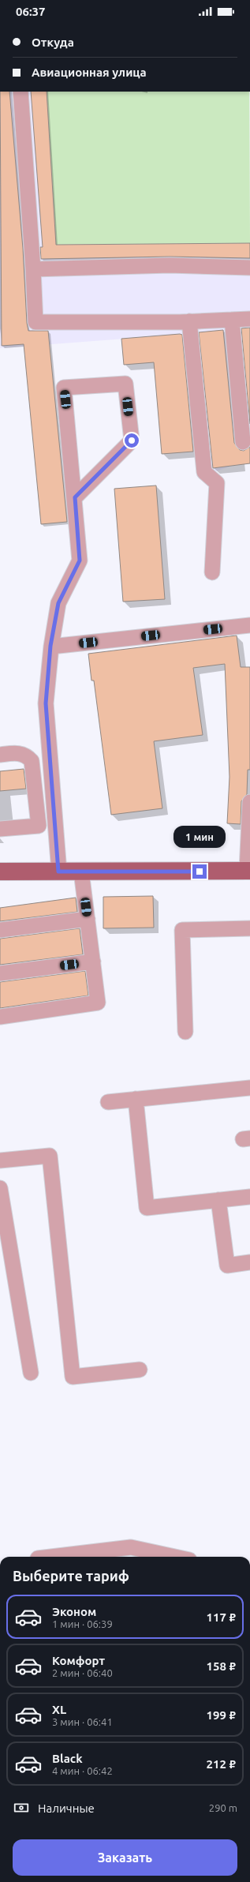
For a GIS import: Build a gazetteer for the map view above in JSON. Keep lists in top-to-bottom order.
{
  "page": {
    "status": "06:37",
    "banner": ["Откуда", "Авиационная улица"],
    "bubble": "1 мин",
    "heading": "Выберите тариф",
    "list": [
      {
        "name": "Эконом",
        "note": "1 мин · 06:39",
        "value": "117 ₽"
      },
      {
        "name": "Комфорт",
        "note": "2 мин · 06:40",
        "value": "158 ₽"
      },
      {
        "name": "XL",
        "note": "3 мин · 06:41",
        "value": "199 ₽"
      },
      {
        "name": "Black",
        "note": "4 мин · 06:42",
        "value": "212 ₽"
      }
    ],
    "pay": ["Наличные", "290 m"],
    "buttons": "Заказать"
  }
}
